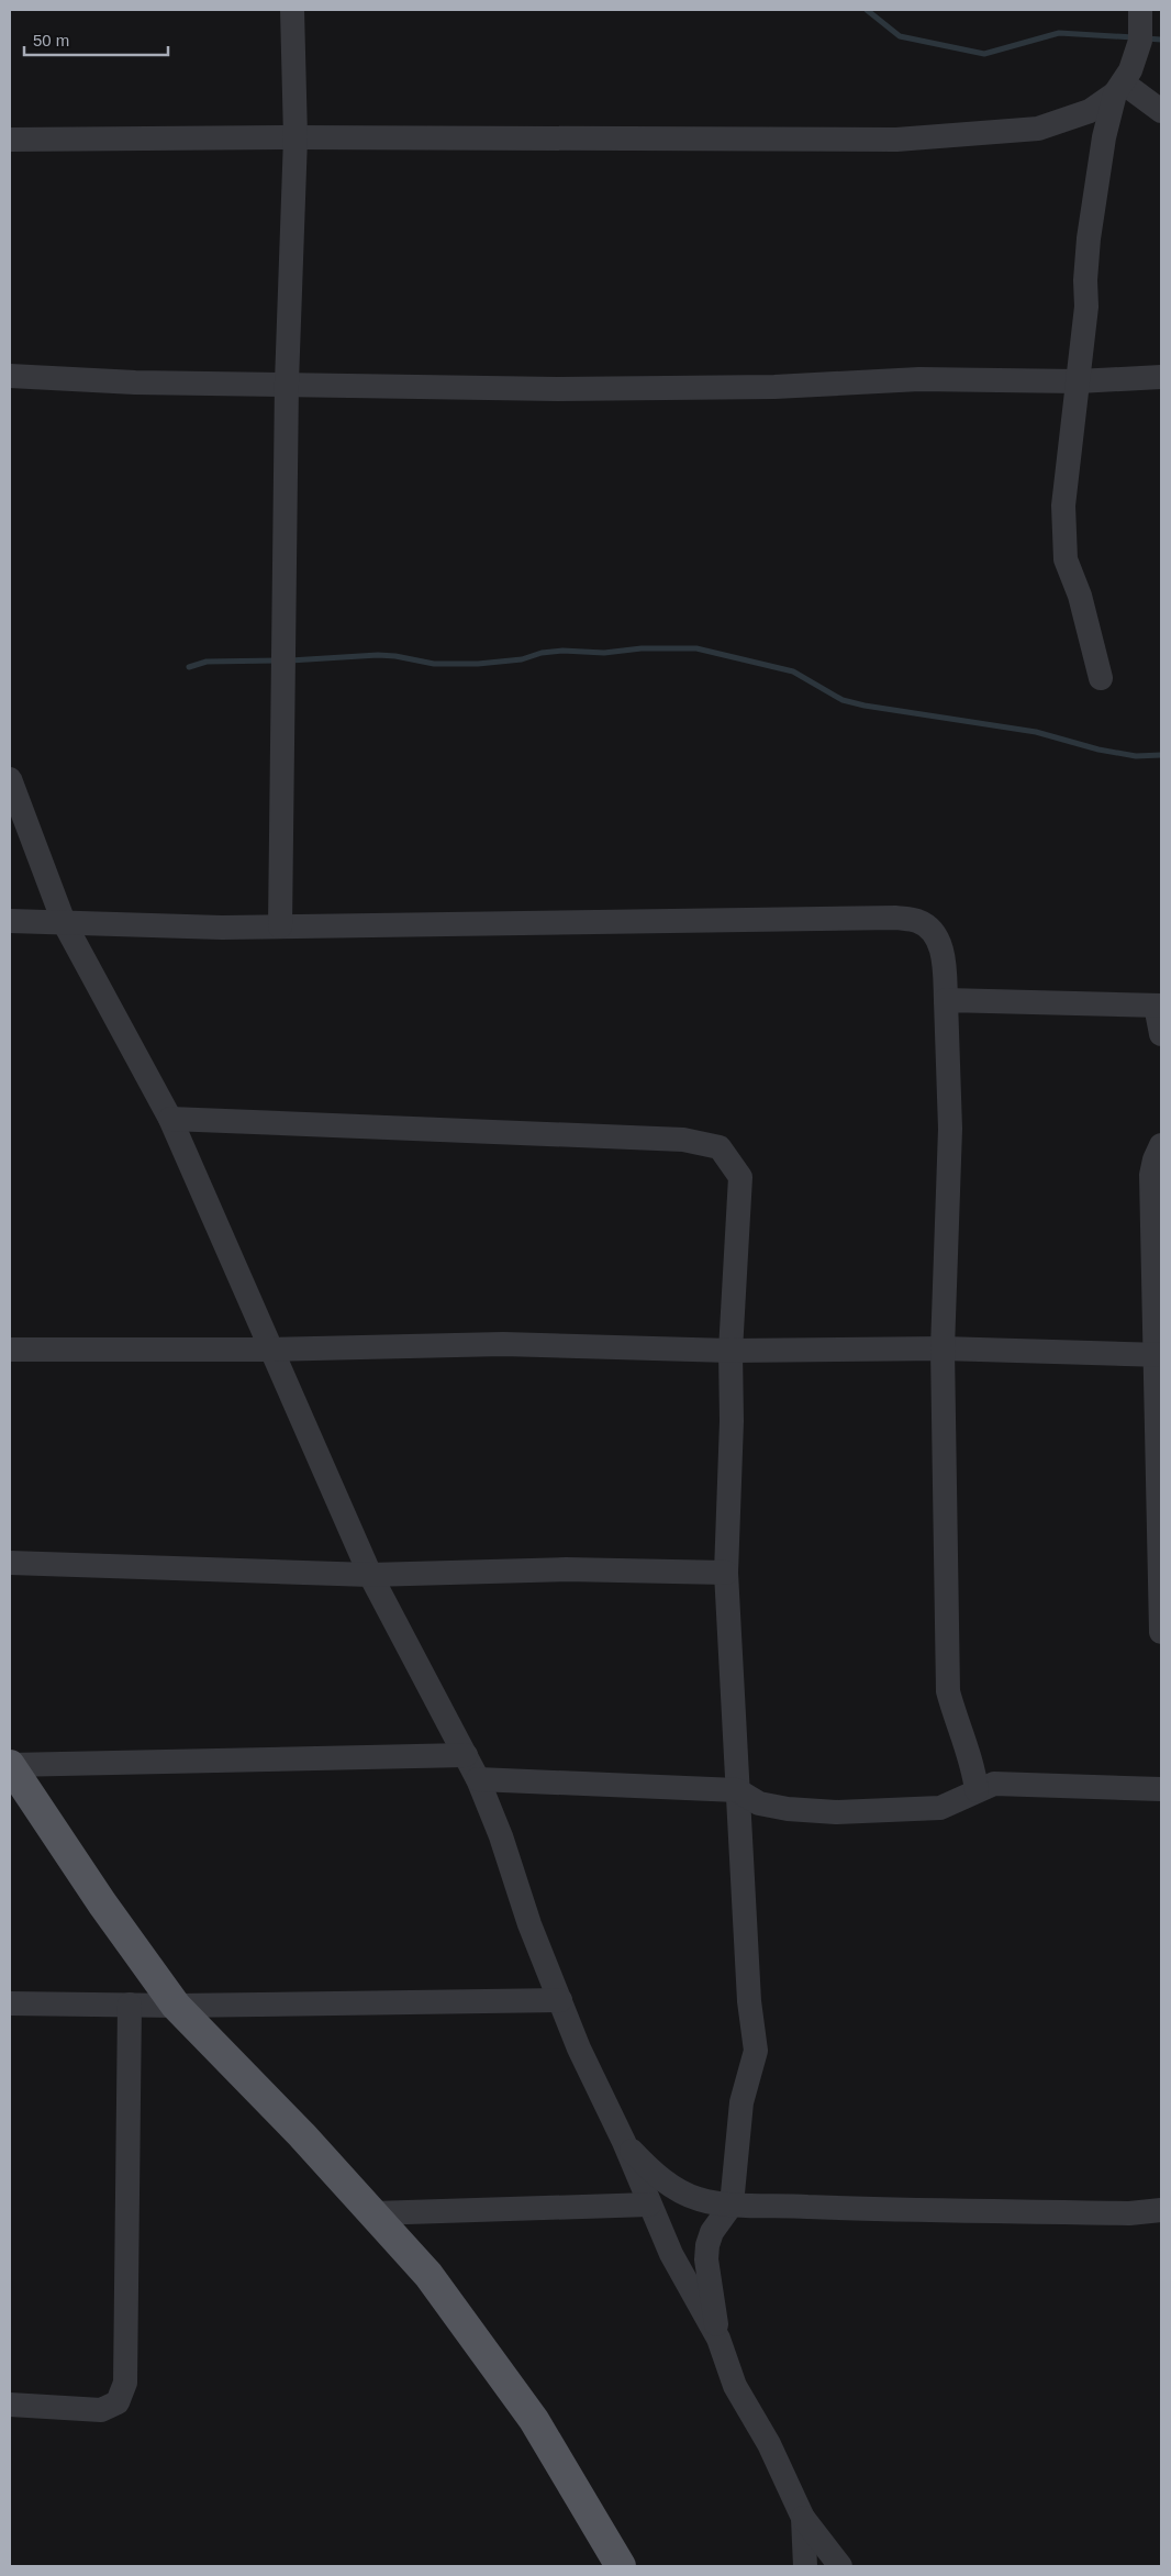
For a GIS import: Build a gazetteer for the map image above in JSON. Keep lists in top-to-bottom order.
{
  "scale_bar": "50 m"
}
